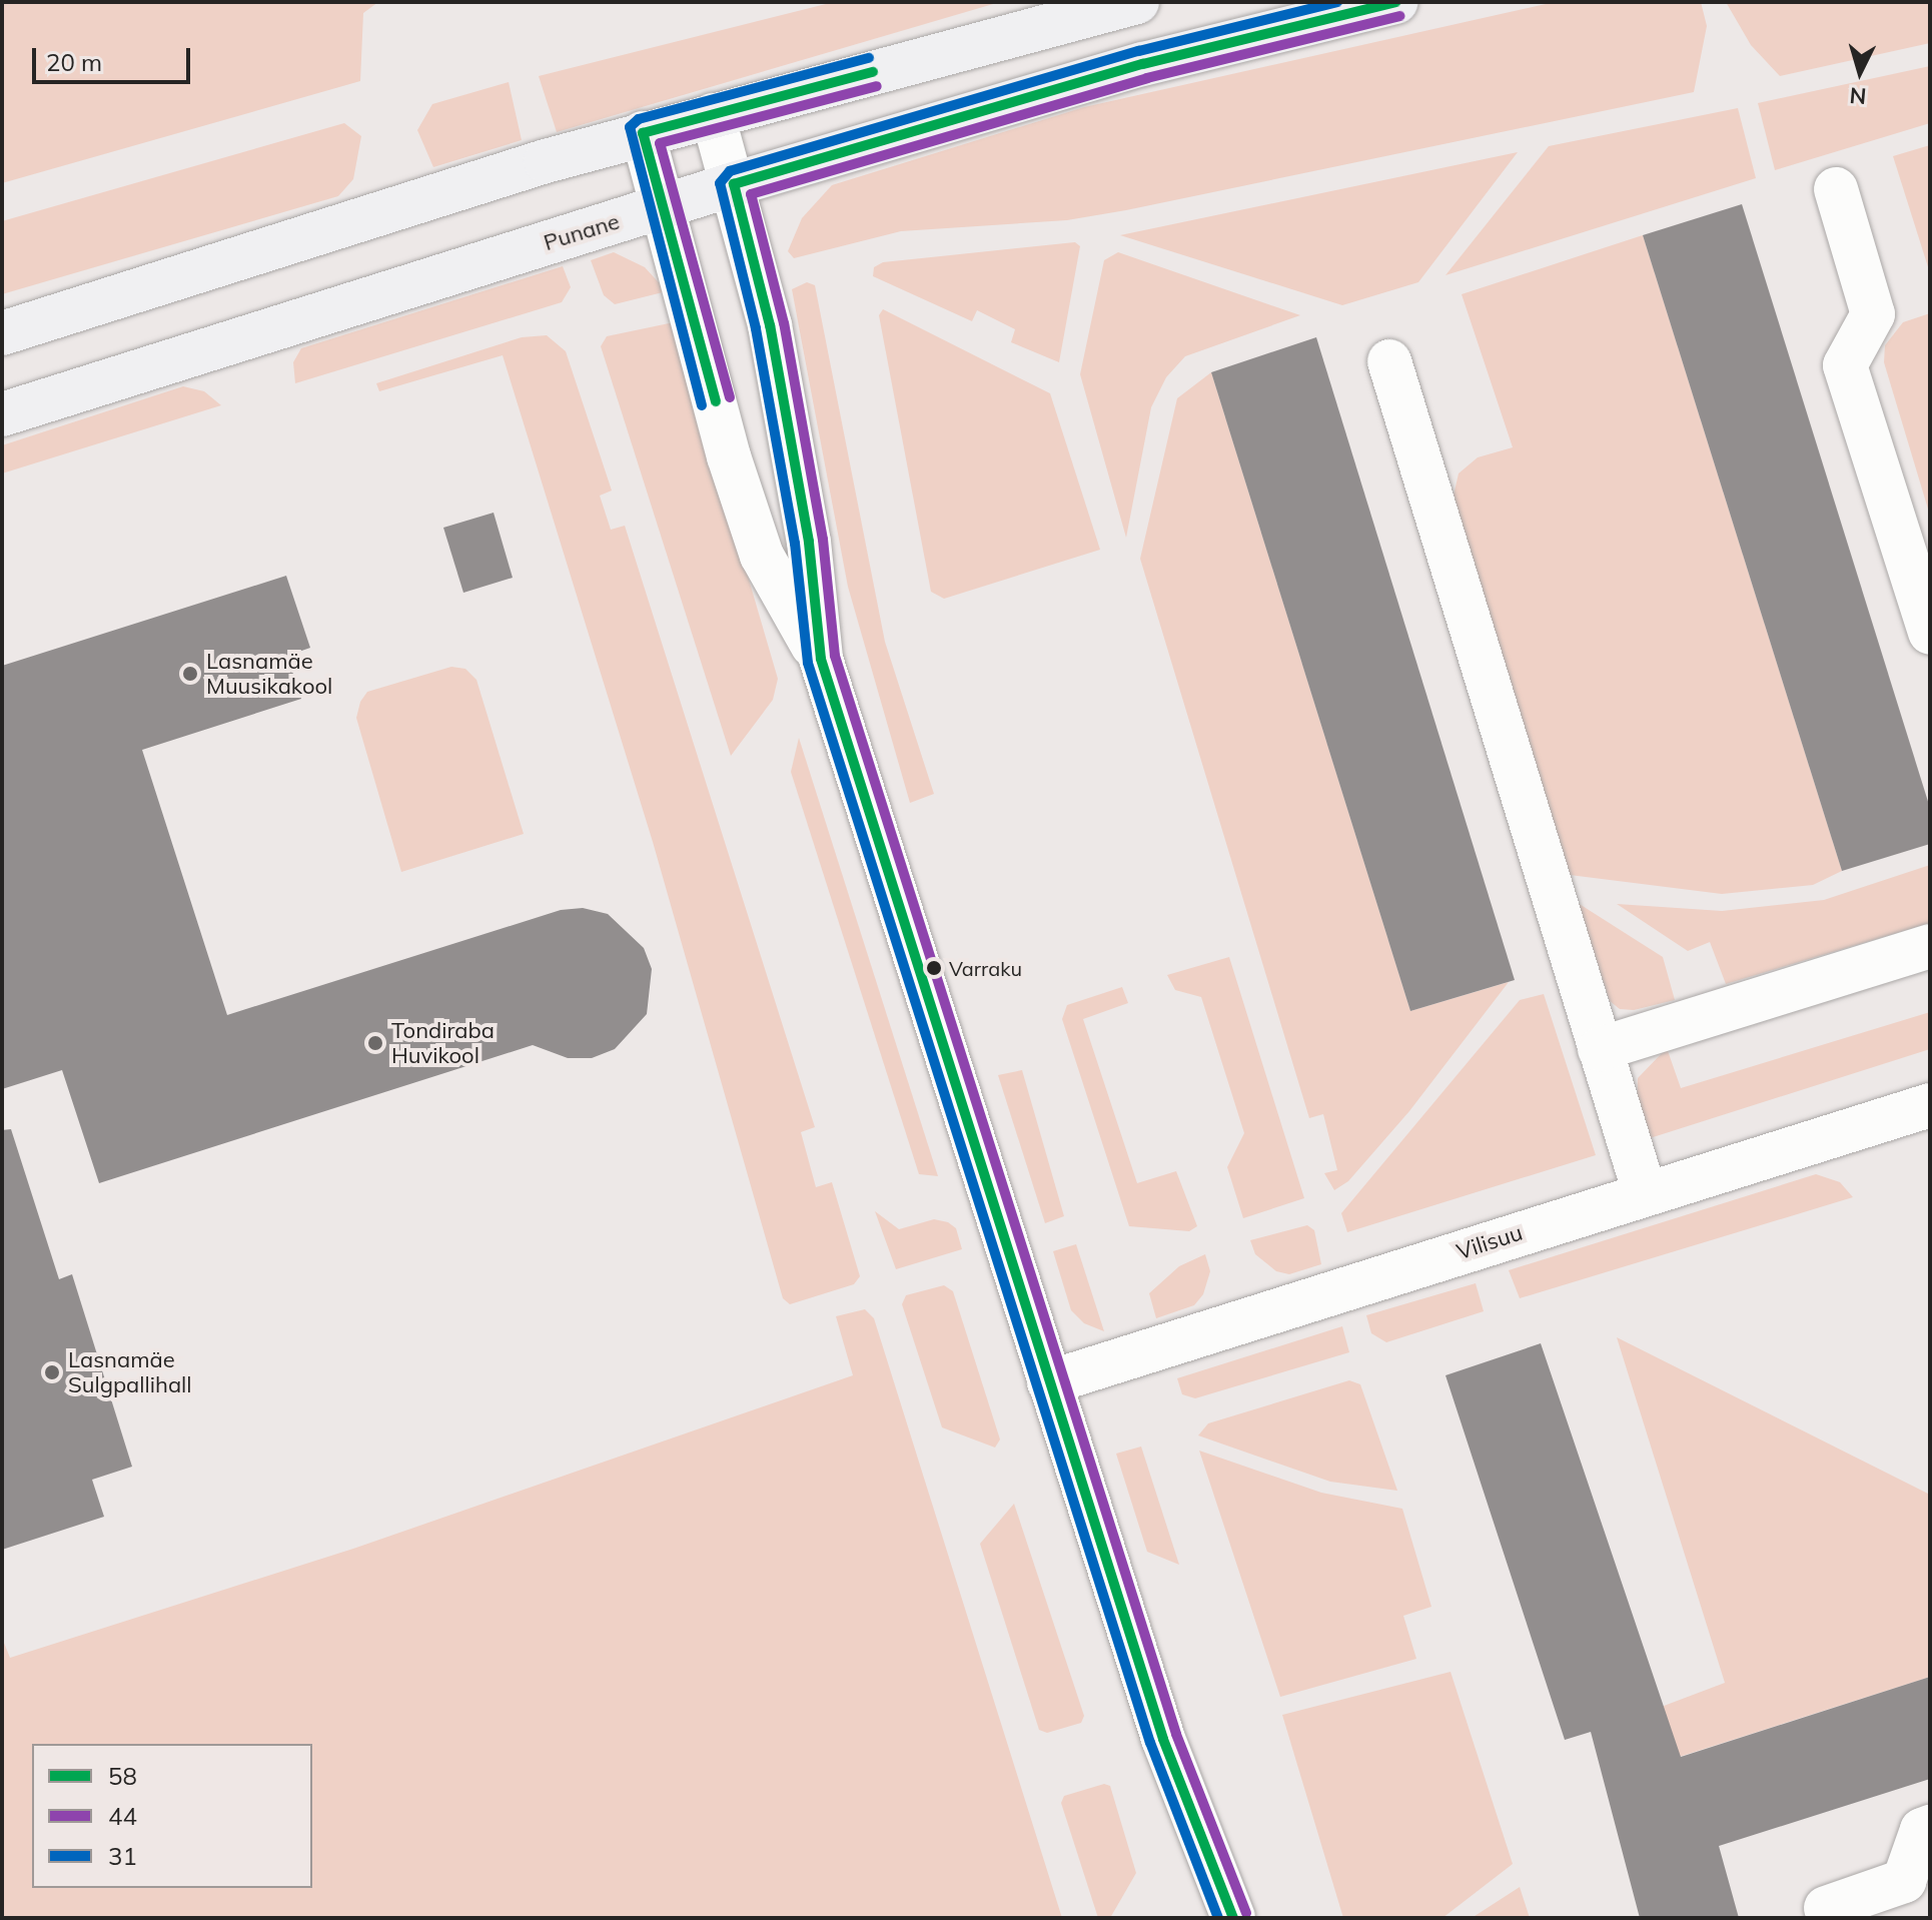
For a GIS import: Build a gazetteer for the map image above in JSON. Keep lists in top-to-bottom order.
{
  "streets": {
    "main road": ["Punane"],
    "street": ["Vilisuu"]
  },
  "places": [
    "Lasnamäe Muusikakool",
    "Varraku",
    "Tondiraba Huvikool",
    "Lasnamäe Sulgpallihall"
  ],
  "lines": ["transit line 58", "transit line 31", "transit line 44"],
  "legend": ["58", "44", "31"],
  "scale_bar": "20 m",
  "north": "bottom"
}
